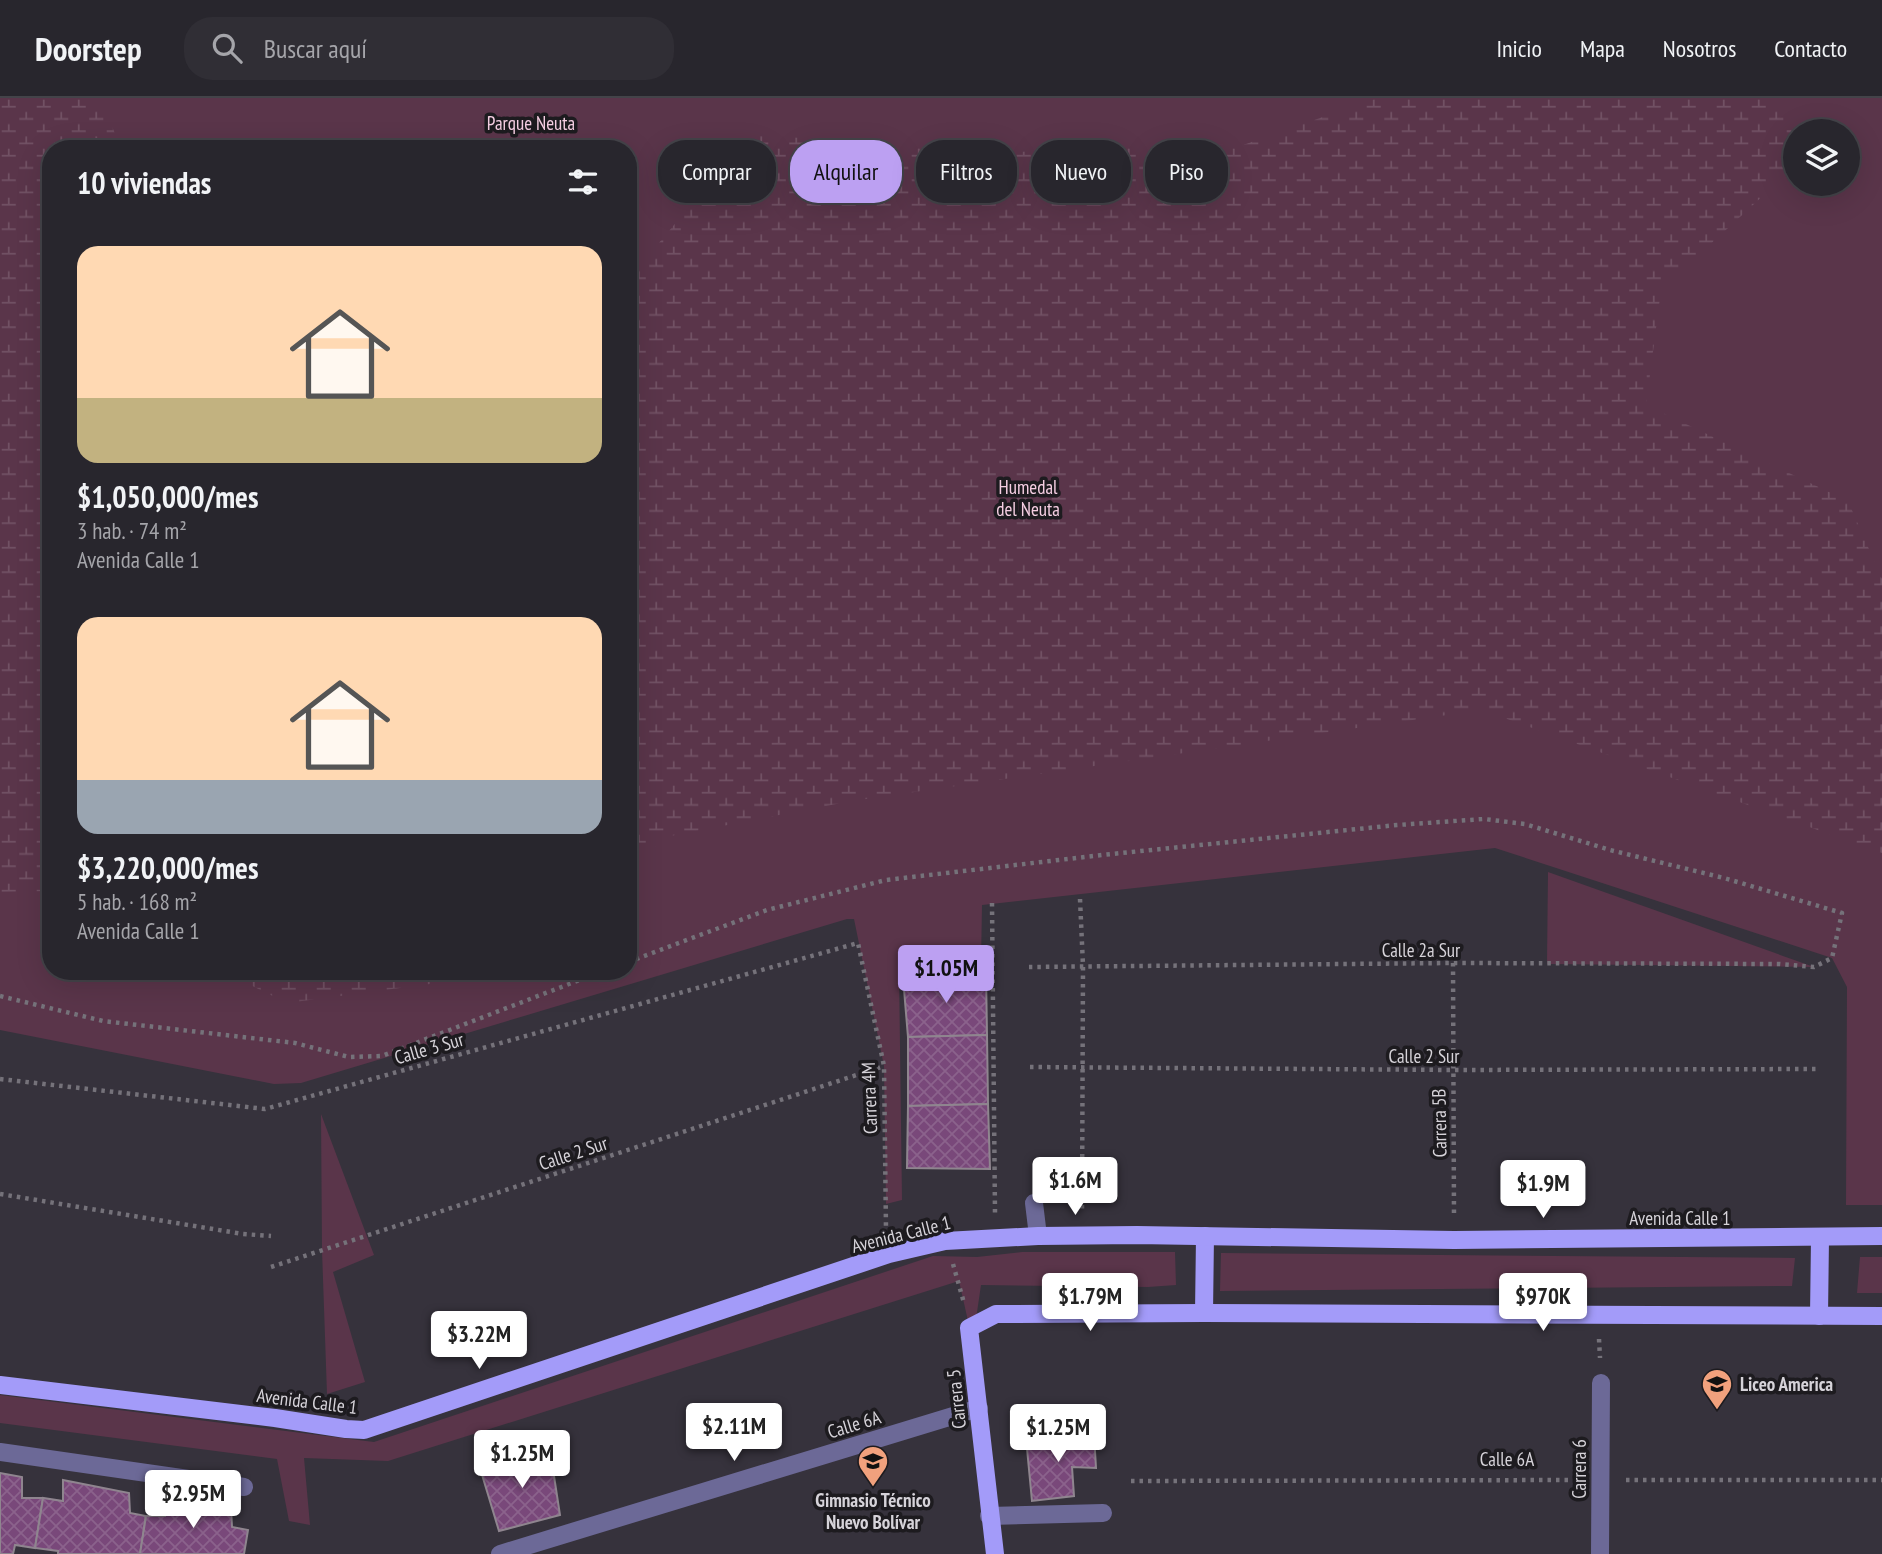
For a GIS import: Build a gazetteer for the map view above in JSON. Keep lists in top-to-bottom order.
{
  "streets": {
    "main road": ["Avenida Calle 1", "Carrera 5"],
    "street": ["Calle 6A", "Carrera 6"],
    "path": [
      "Calle 2a Sur",
      "Calle 3 Sur",
      "Calle 2 Sur",
      "Carrera 4M",
      "Carrera 5B"
    ]
  },
  "crossings": [
    ["Calle 2a Sur", "Carrera 5B"],
    ["Calle 3 Sur", "Carrera 4M"],
    ["Calle 2 Sur", "Carrera 4M"],
    ["Calle 2 Sur", "Carrera 5B"],
    ["Carrera 4M", "Avenida Calle 1"],
    ["Carrera 5B", "Avenida Calle 1"],
    ["Carrera 5", "Calle 6A"],
    ["Calle 6A", "Carrera 6"]
  ],
  "parks": ["Parque Neuta", "Humedal del Neuta"],
  "places": {
    "school or university": ["Liceo America", "Gimnasio Técnico Nuevo Bolívar"]
  },
  "page": {
    "header": "Doorstep",
    "search": "Buscar aquí",
    "nav": [
      "Inicio",
      "Mapa",
      "Nosotros",
      "Contacto"
    ],
    "chip": [
      "Comprar",
      "Alquilar",
      "Filtros",
      "Nuevo",
      "Piso"
    ],
    "heading": "10 viviendas",
    "list": [
      {
        "name": "$1,050,000/mes",
        "note": "3 hab. · 74 m² · Avenida Calle 1"
      },
      {
        "name": "$3,220,000/mes",
        "note": "5 hab. · 168 m² · Avenida Calle 1"
      }
    ],
    "price": [
      "$1.05M",
      "$1.6M",
      "$1.9M",
      "$1.79M",
      "$970K",
      "$3.22M",
      "$2.11M",
      "$1.25M",
      "$1.25M",
      "$2.95M"
    ]
  }
}
